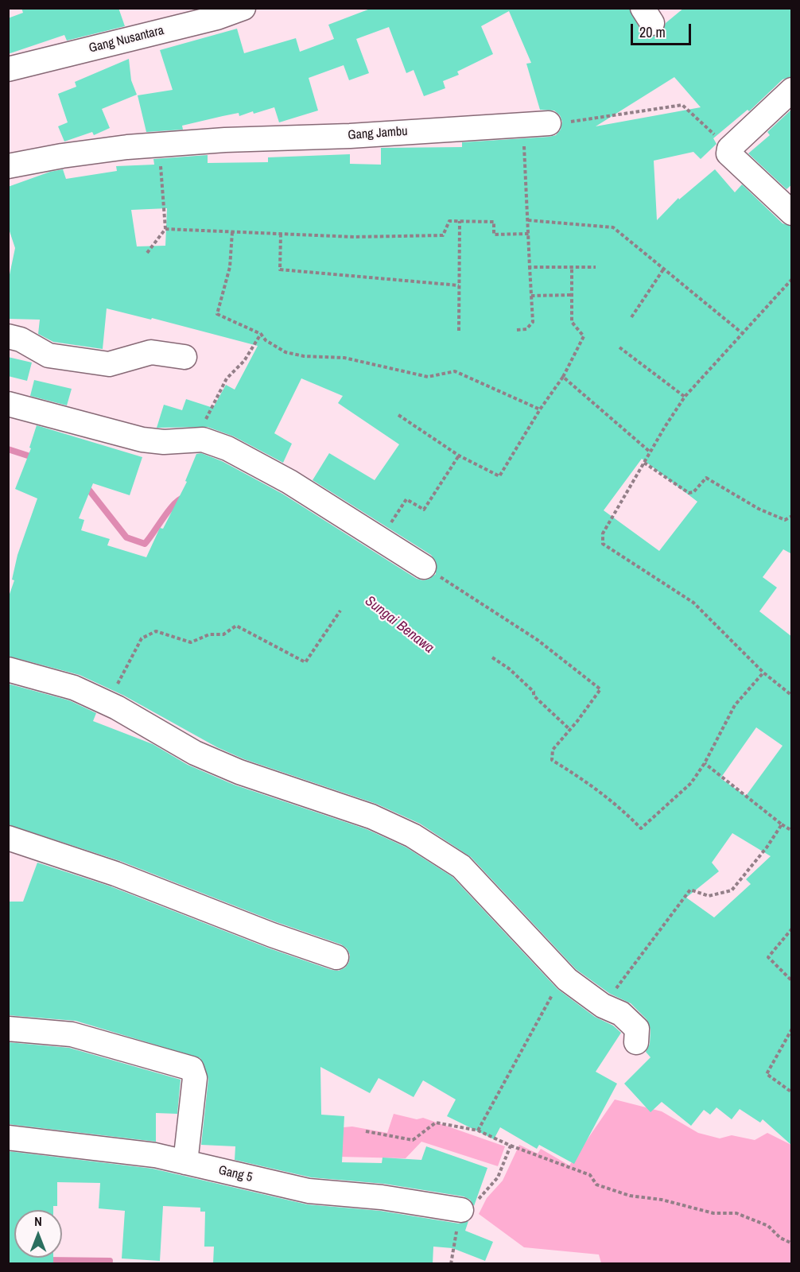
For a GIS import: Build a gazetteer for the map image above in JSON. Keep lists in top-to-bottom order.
{
  "streets": {
    "street": ["Gang Nusantara", "Gang Jambu", "Gang 5"]
  },
  "water": ["Sungai Benawa"],
  "scale_bar": "20 m",
  "north": "top"
}
